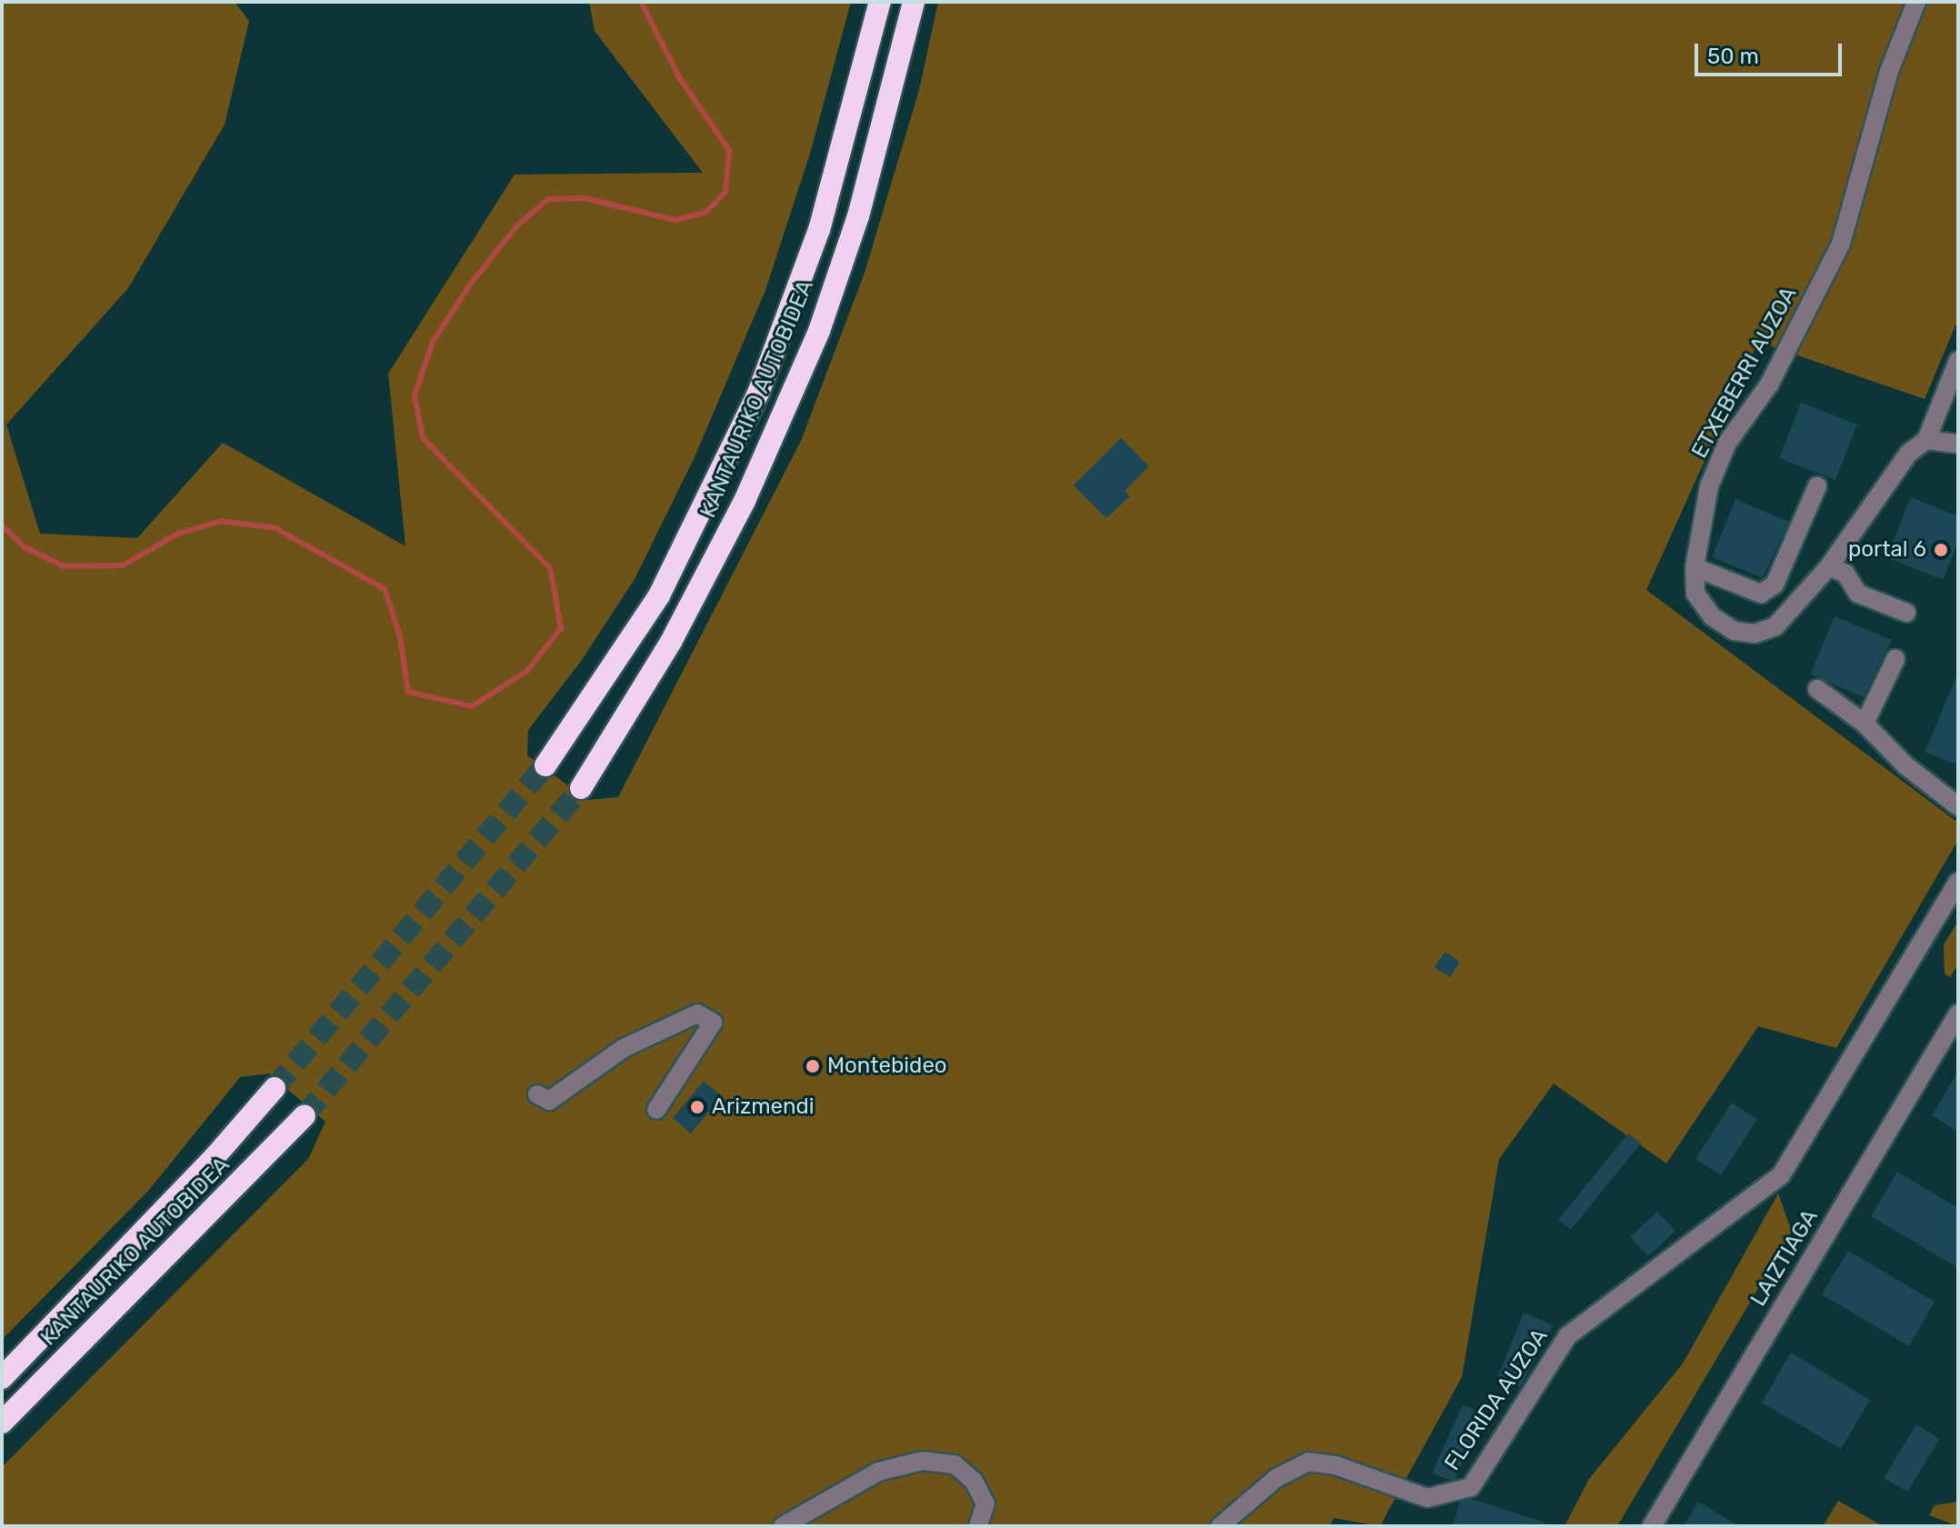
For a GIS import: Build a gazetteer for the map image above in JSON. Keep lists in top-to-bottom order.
{
  "streets": {
    "highway": ["KANTAURIKO AUTOBIDEA"],
    "street": ["ETXEBERRI AUZOA", "LAIZTIAGA", "FLORIDA AUZOA"]
  },
  "places": ["portal 6", "Montebideo", "Arizmendi"],
  "scale_bar": "50 m"
}
